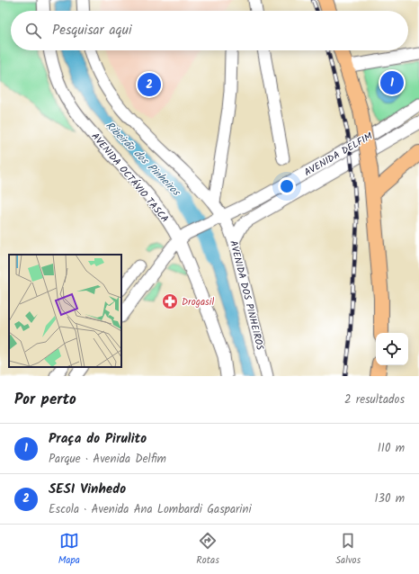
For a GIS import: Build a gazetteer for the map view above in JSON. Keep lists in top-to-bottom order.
{
  "streets": {
    "street": ["AVENIDA DELFIM", "AVENIDA OCTÁVIO TASCA", "AVENIDA DOS PINHEIROS"]
  },
  "crossings": [
    ["AVENIDA DELFIM", "AVENIDA OCTÁVIO TASCA"],
    ["AVENIDA DELFIM", "AVENIDA DOS PINHEIROS"]
  ],
  "water": ["Ribeirão dos Pinheiros"],
  "places": {
    "pharmacy": ["Drogasil"]
  },
  "page": {
    "search": "Pesquisar aqui",
    "pins": ["1", "2"],
    "heading": ["Por perto", "2 resultados"],
    "list": [
      {
        "mark": "1",
        "name": "Praça do Pirulito",
        "note": "Parque · Avenida Delfim",
        "value": "110 m"
      },
      {
        "mark": "2",
        "name": "SESI Vinhedo",
        "note": "Escola · Avenida Ana Lombardi Gasparini",
        "value": "130 m"
      }
    ],
    "nav": ["Mapa", "Rotas", "Salvos"]
  }
}
